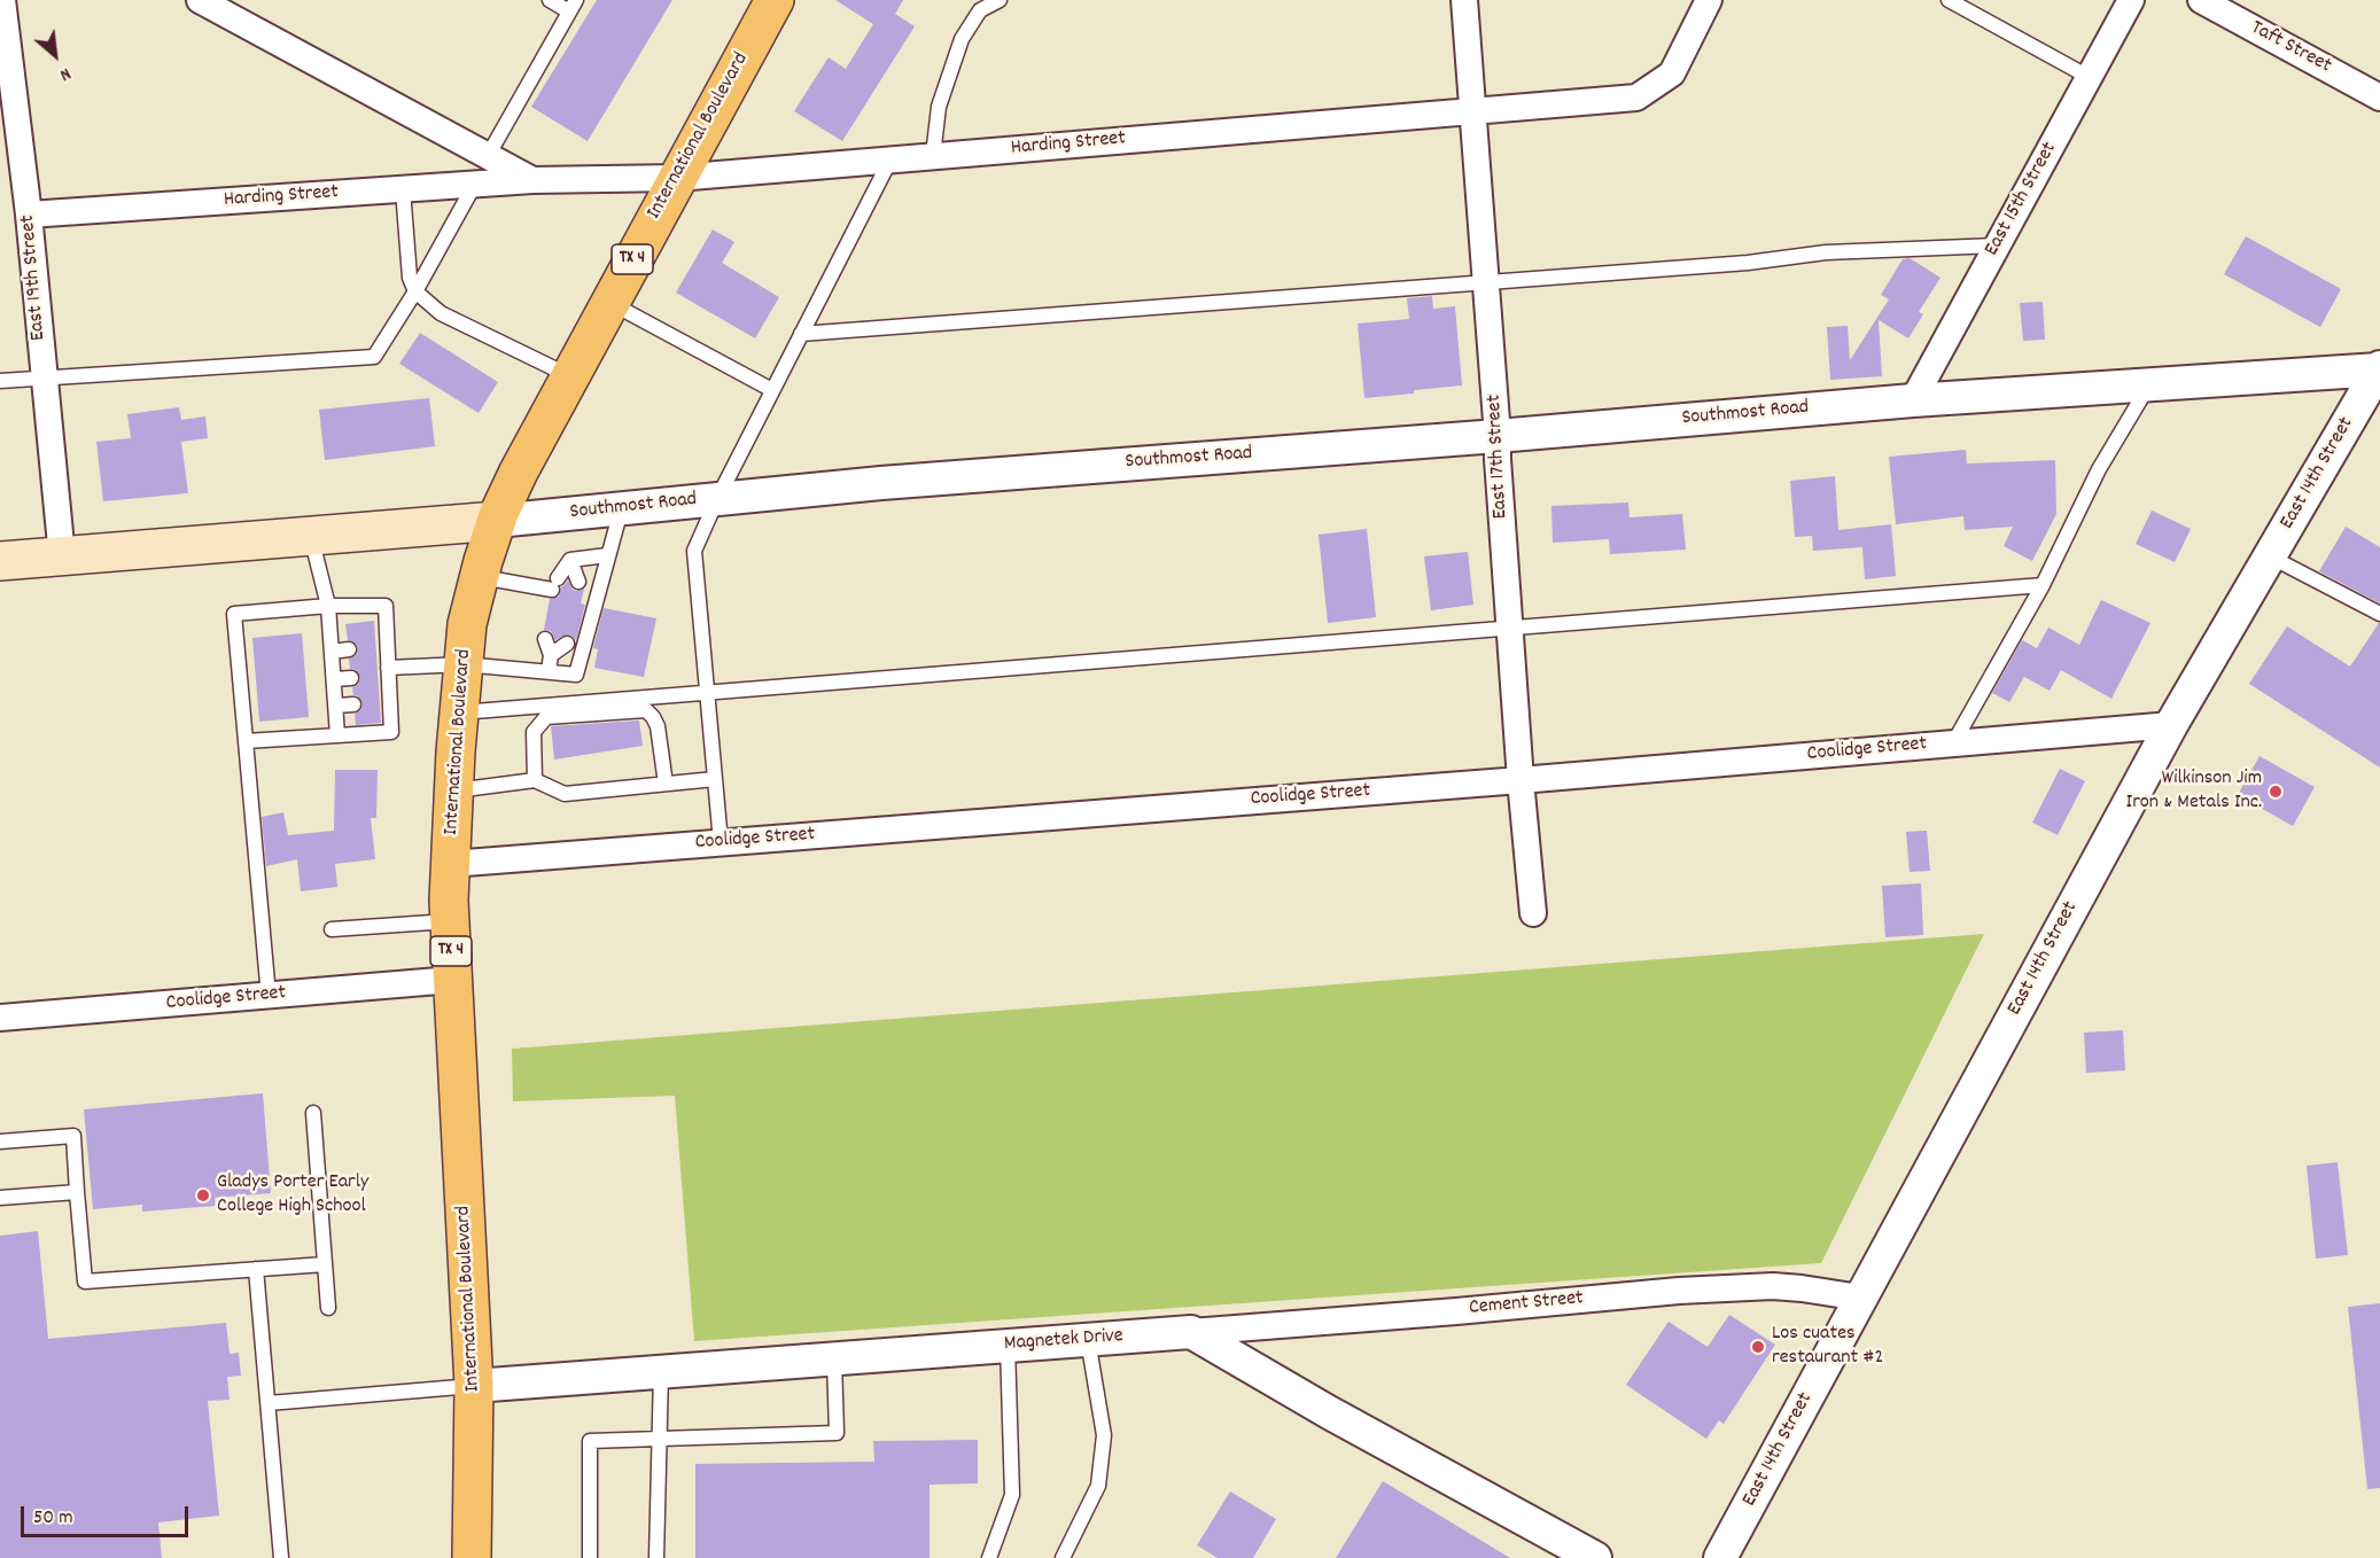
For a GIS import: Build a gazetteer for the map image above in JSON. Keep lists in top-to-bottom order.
{
  "streets": {
    "main road": ["International Boulevard", "TX 4", "Southmost Road"],
    "street": [
      "Taft Street",
      "Harding Street",
      "East 15th Street",
      "East 19th Street",
      "East 17th Street",
      "East 14th Street",
      "Coolidge Street",
      "Cement Street",
      "Magnetek Drive"
    ]
  },
  "crossings": [
    ["International Boulevard", "Harding Street"],
    ["International Boulevard", "Southmost Road"],
    ["International Boulevard", "Coolidge Street"],
    ["International Boulevard", "Magnetek Drive"],
    ["Harding Street", "East 19th Street"],
    ["Harding Street", "East 17th Street"],
    ["East 15th Street", "Southmost Road"],
    ["East 19th Street", "Southmost Road"],
    ["Southmost Road", "East 17th Street"],
    ["Southmost Road", "East 14th Street"],
    ["East 17th Street", "Coolidge Street"],
    ["East 14th Street", "Coolidge Street"],
    ["East 14th Street", "Cement Street"],
    ["Cement Street", "Magnetek Drive"]
  ],
  "places": ["Wilkinson Jim Iron & Metals Inc.", "Gladys Porter Early College High School", "Los cuates restaurant #2"],
  "scale_bar": "50 m",
  "north": "bottom right"
}
